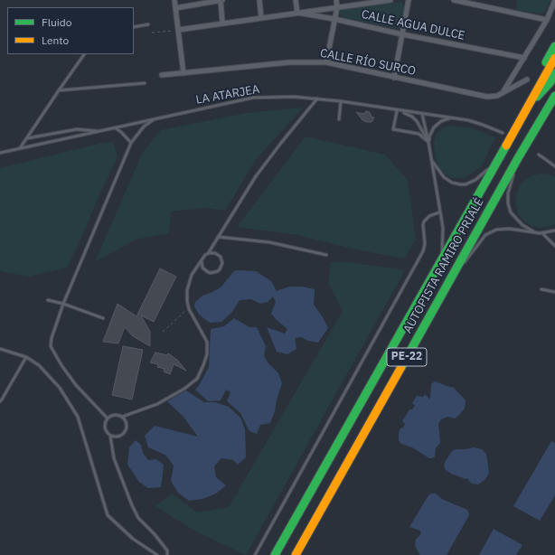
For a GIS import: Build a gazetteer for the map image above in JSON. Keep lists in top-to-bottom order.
{
  "streets": {
    "highway": ["AUTOPISTA RAMIRO PRIALÉ", "PE-22"],
    "street": ["CALLE AGUA DULCE", "CALLE RÍO SURCO"],
    "lane": ["LA ATARJEA"]
  },
  "legend": ["Fluido", "Lento"]
}
